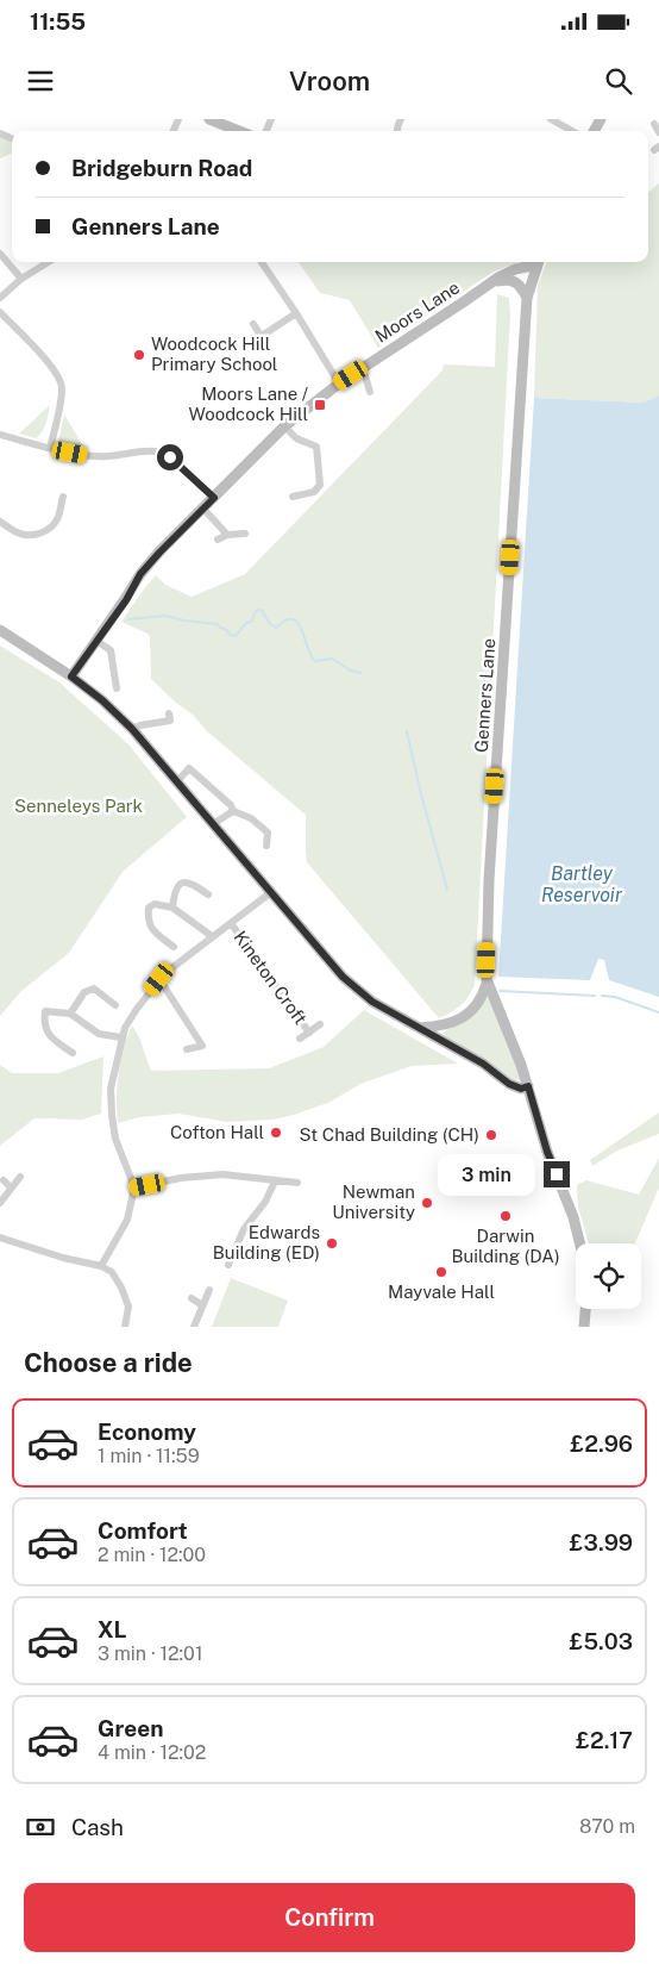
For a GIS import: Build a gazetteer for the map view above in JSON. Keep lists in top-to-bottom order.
{
  "streets": {
    "street": ["Moors Lane", "Genners Lane", "Kineton Croft"]
  },
  "water": ["Bartley Reservoir"],
  "parks": ["Senneleys Park"],
  "places": {
    "other": [
      "Woodcock Hill Primary School",
      "Cofton Hall",
      "St Chad Building (CH)",
      "Newman University",
      "Darwin Building (DA)",
      "Edwards Building (ED)",
      "Mayvale Hall"
    ],
    "transit": ["Moors Lane / Woodcock Hill"]
  },
  "page": {
    "status": "11:55",
    "header": "Vroom",
    "banner": ["Bridgeburn Road", "Genners Lane"],
    "bubble": "3 min",
    "heading": "Choose a ride",
    "list": [
      {
        "name": "Economy",
        "note": "1 min · 11:59",
        "value": "£2.96"
      },
      {
        "name": "Comfort",
        "note": "2 min · 12:00",
        "value": "£3.99"
      },
      {
        "name": "XL",
        "note": "3 min · 12:01",
        "value": "£5.03"
      },
      {
        "name": "Green",
        "note": "4 min · 12:02",
        "value": "£2.17"
      }
    ],
    "pay": ["Cash", "870 m"],
    "buttons": "Confirm"
  }
}
